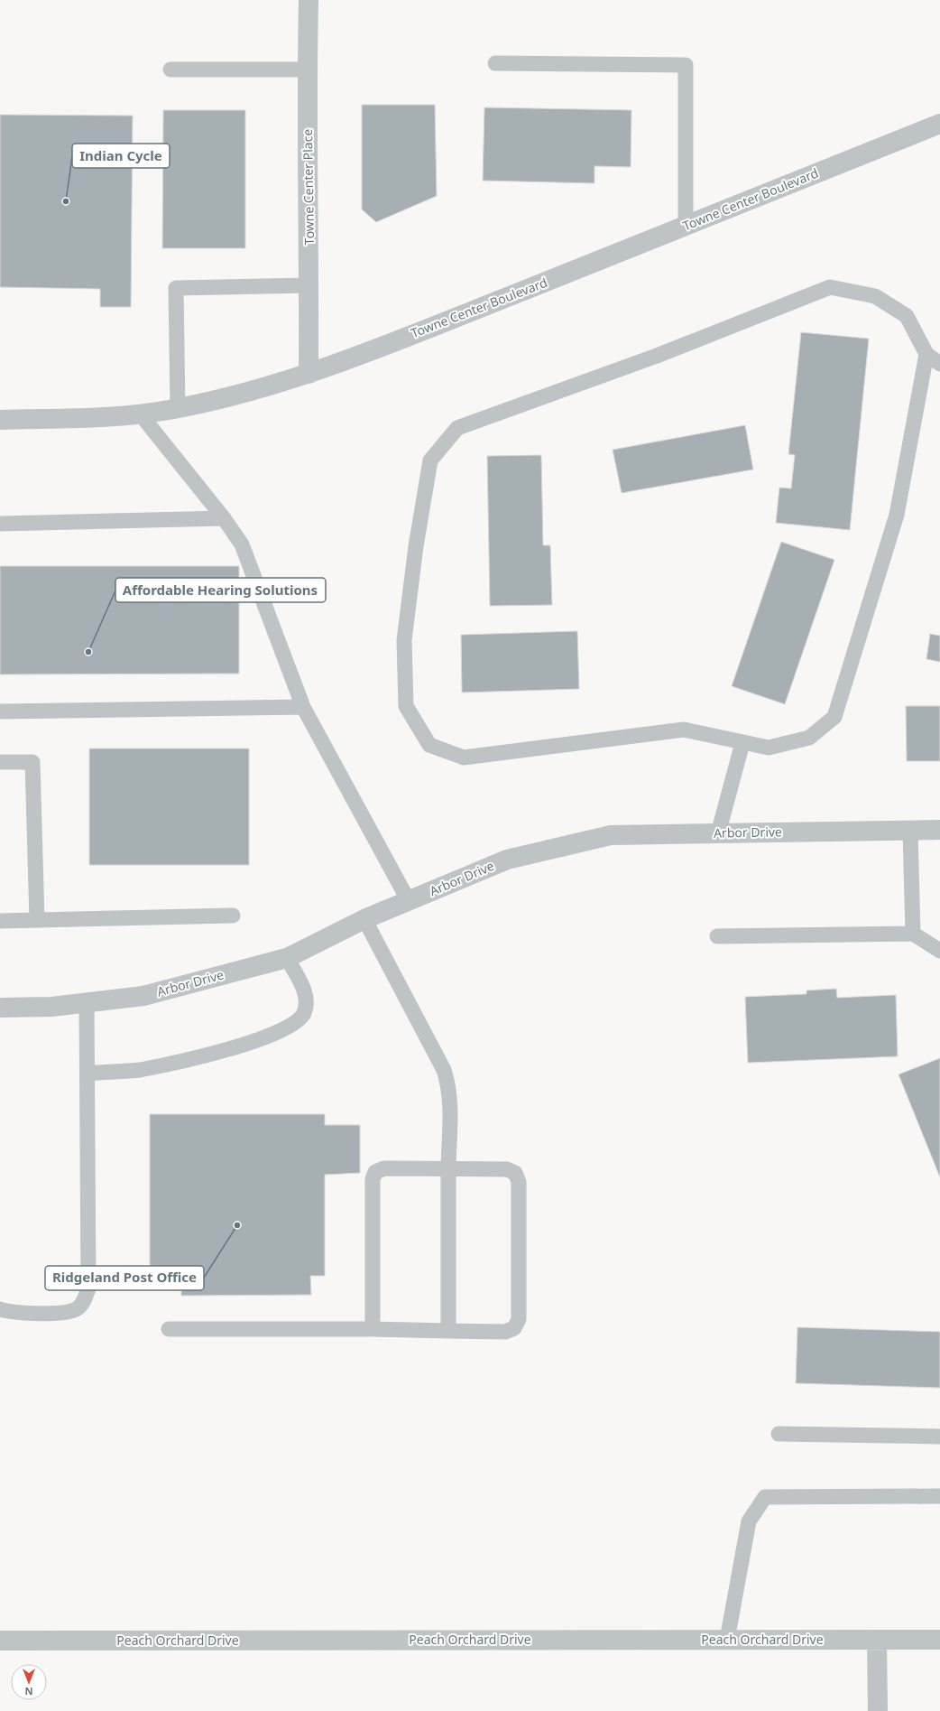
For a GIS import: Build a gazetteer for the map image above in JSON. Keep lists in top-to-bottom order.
{
  "streets": {
    "street": [
      "Towne Center Place",
      "Towne Center Boulevard",
      "Arbor Drive",
      "Peach Orchard Drive"
    ]
  },
  "crossings": [
    ["Towne Center Place", "Towne Center Boulevard"]
  ],
  "places": ["Indian Cycle", "Affordable Hearing Solutions", "Ridgeland Post Office"],
  "north": "bottom"
}
